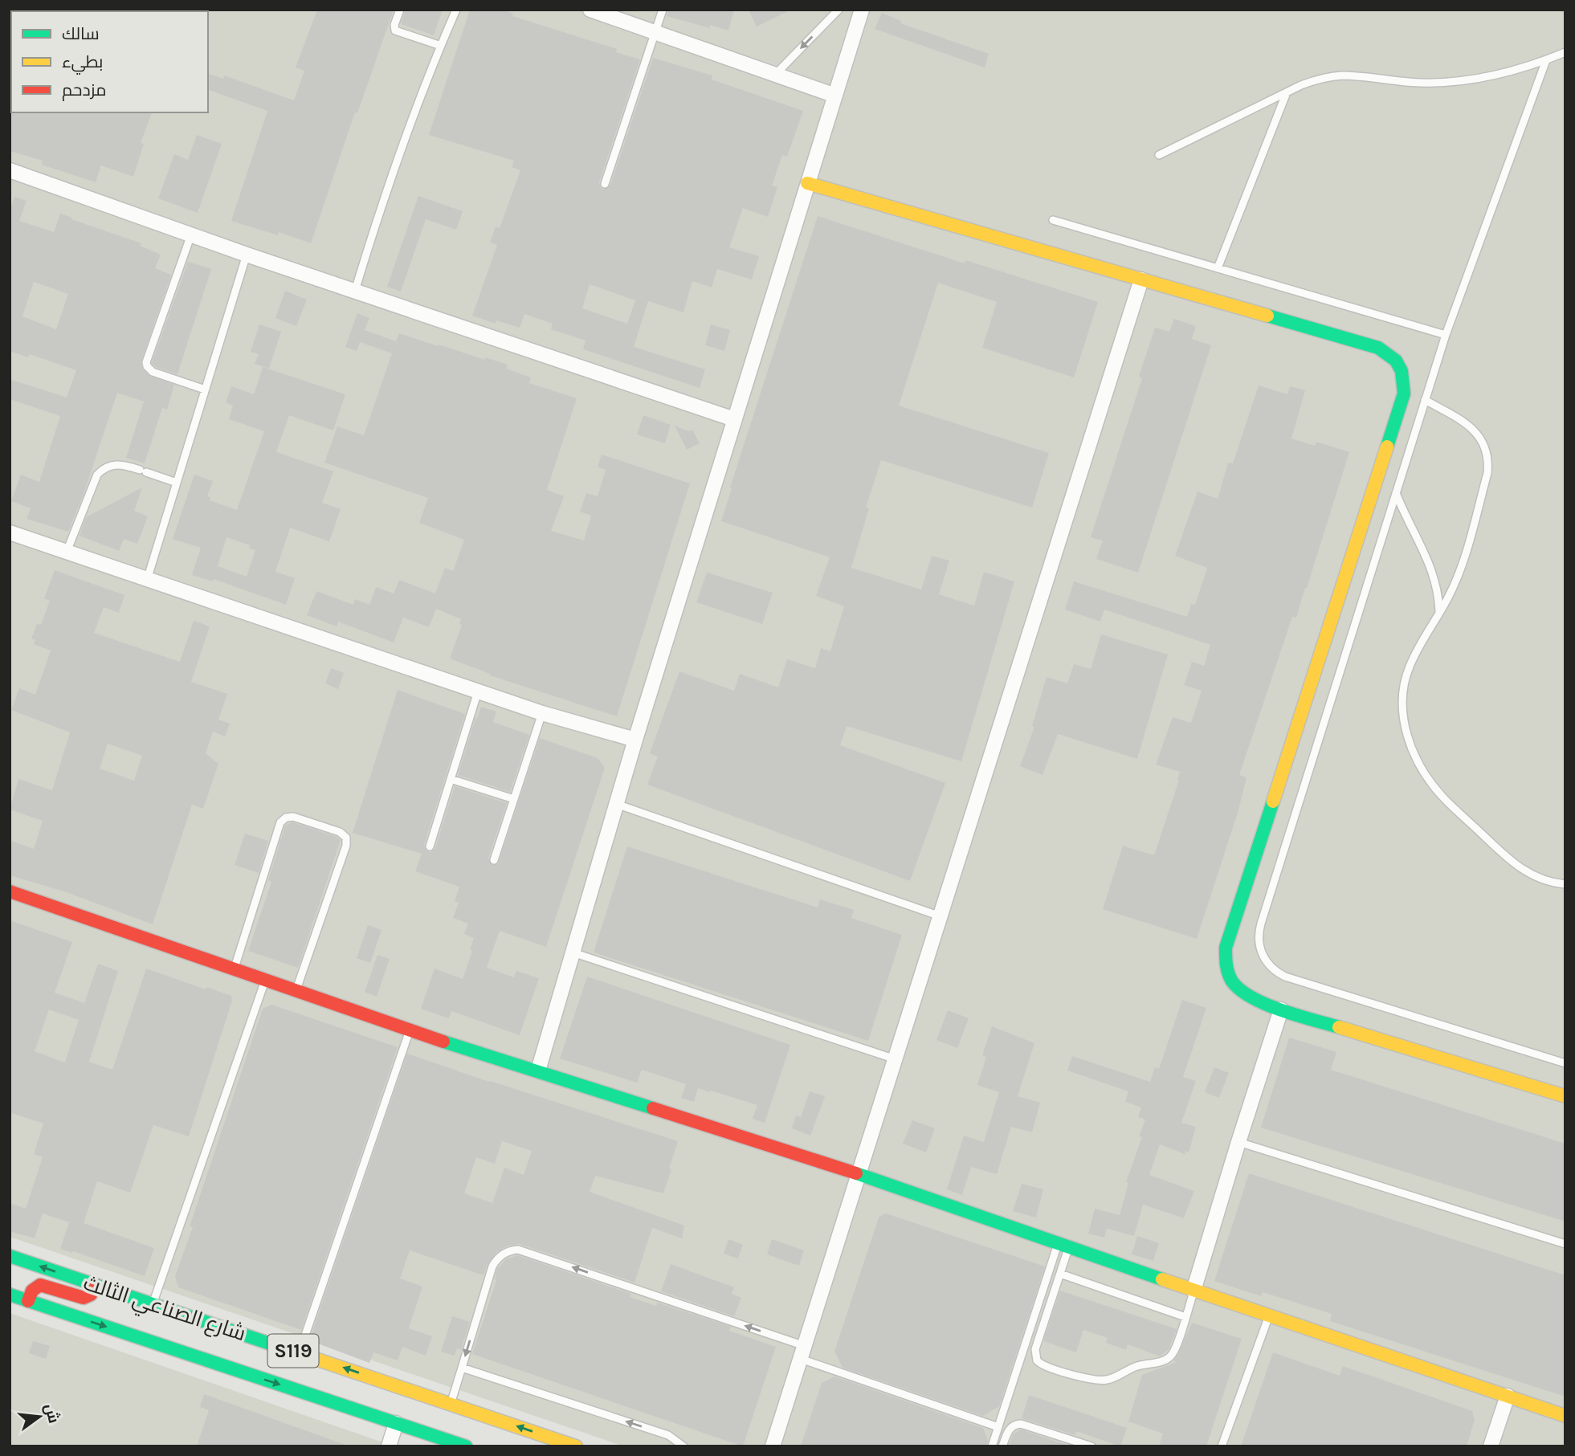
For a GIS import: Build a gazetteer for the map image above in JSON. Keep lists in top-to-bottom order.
{
  "streets": {
    "street": ["شارع الصناعي الثالث", "S119"]
  },
  "legend": ["سالك", "بطيء", "مزدحم"],
  "north": "right"
}
